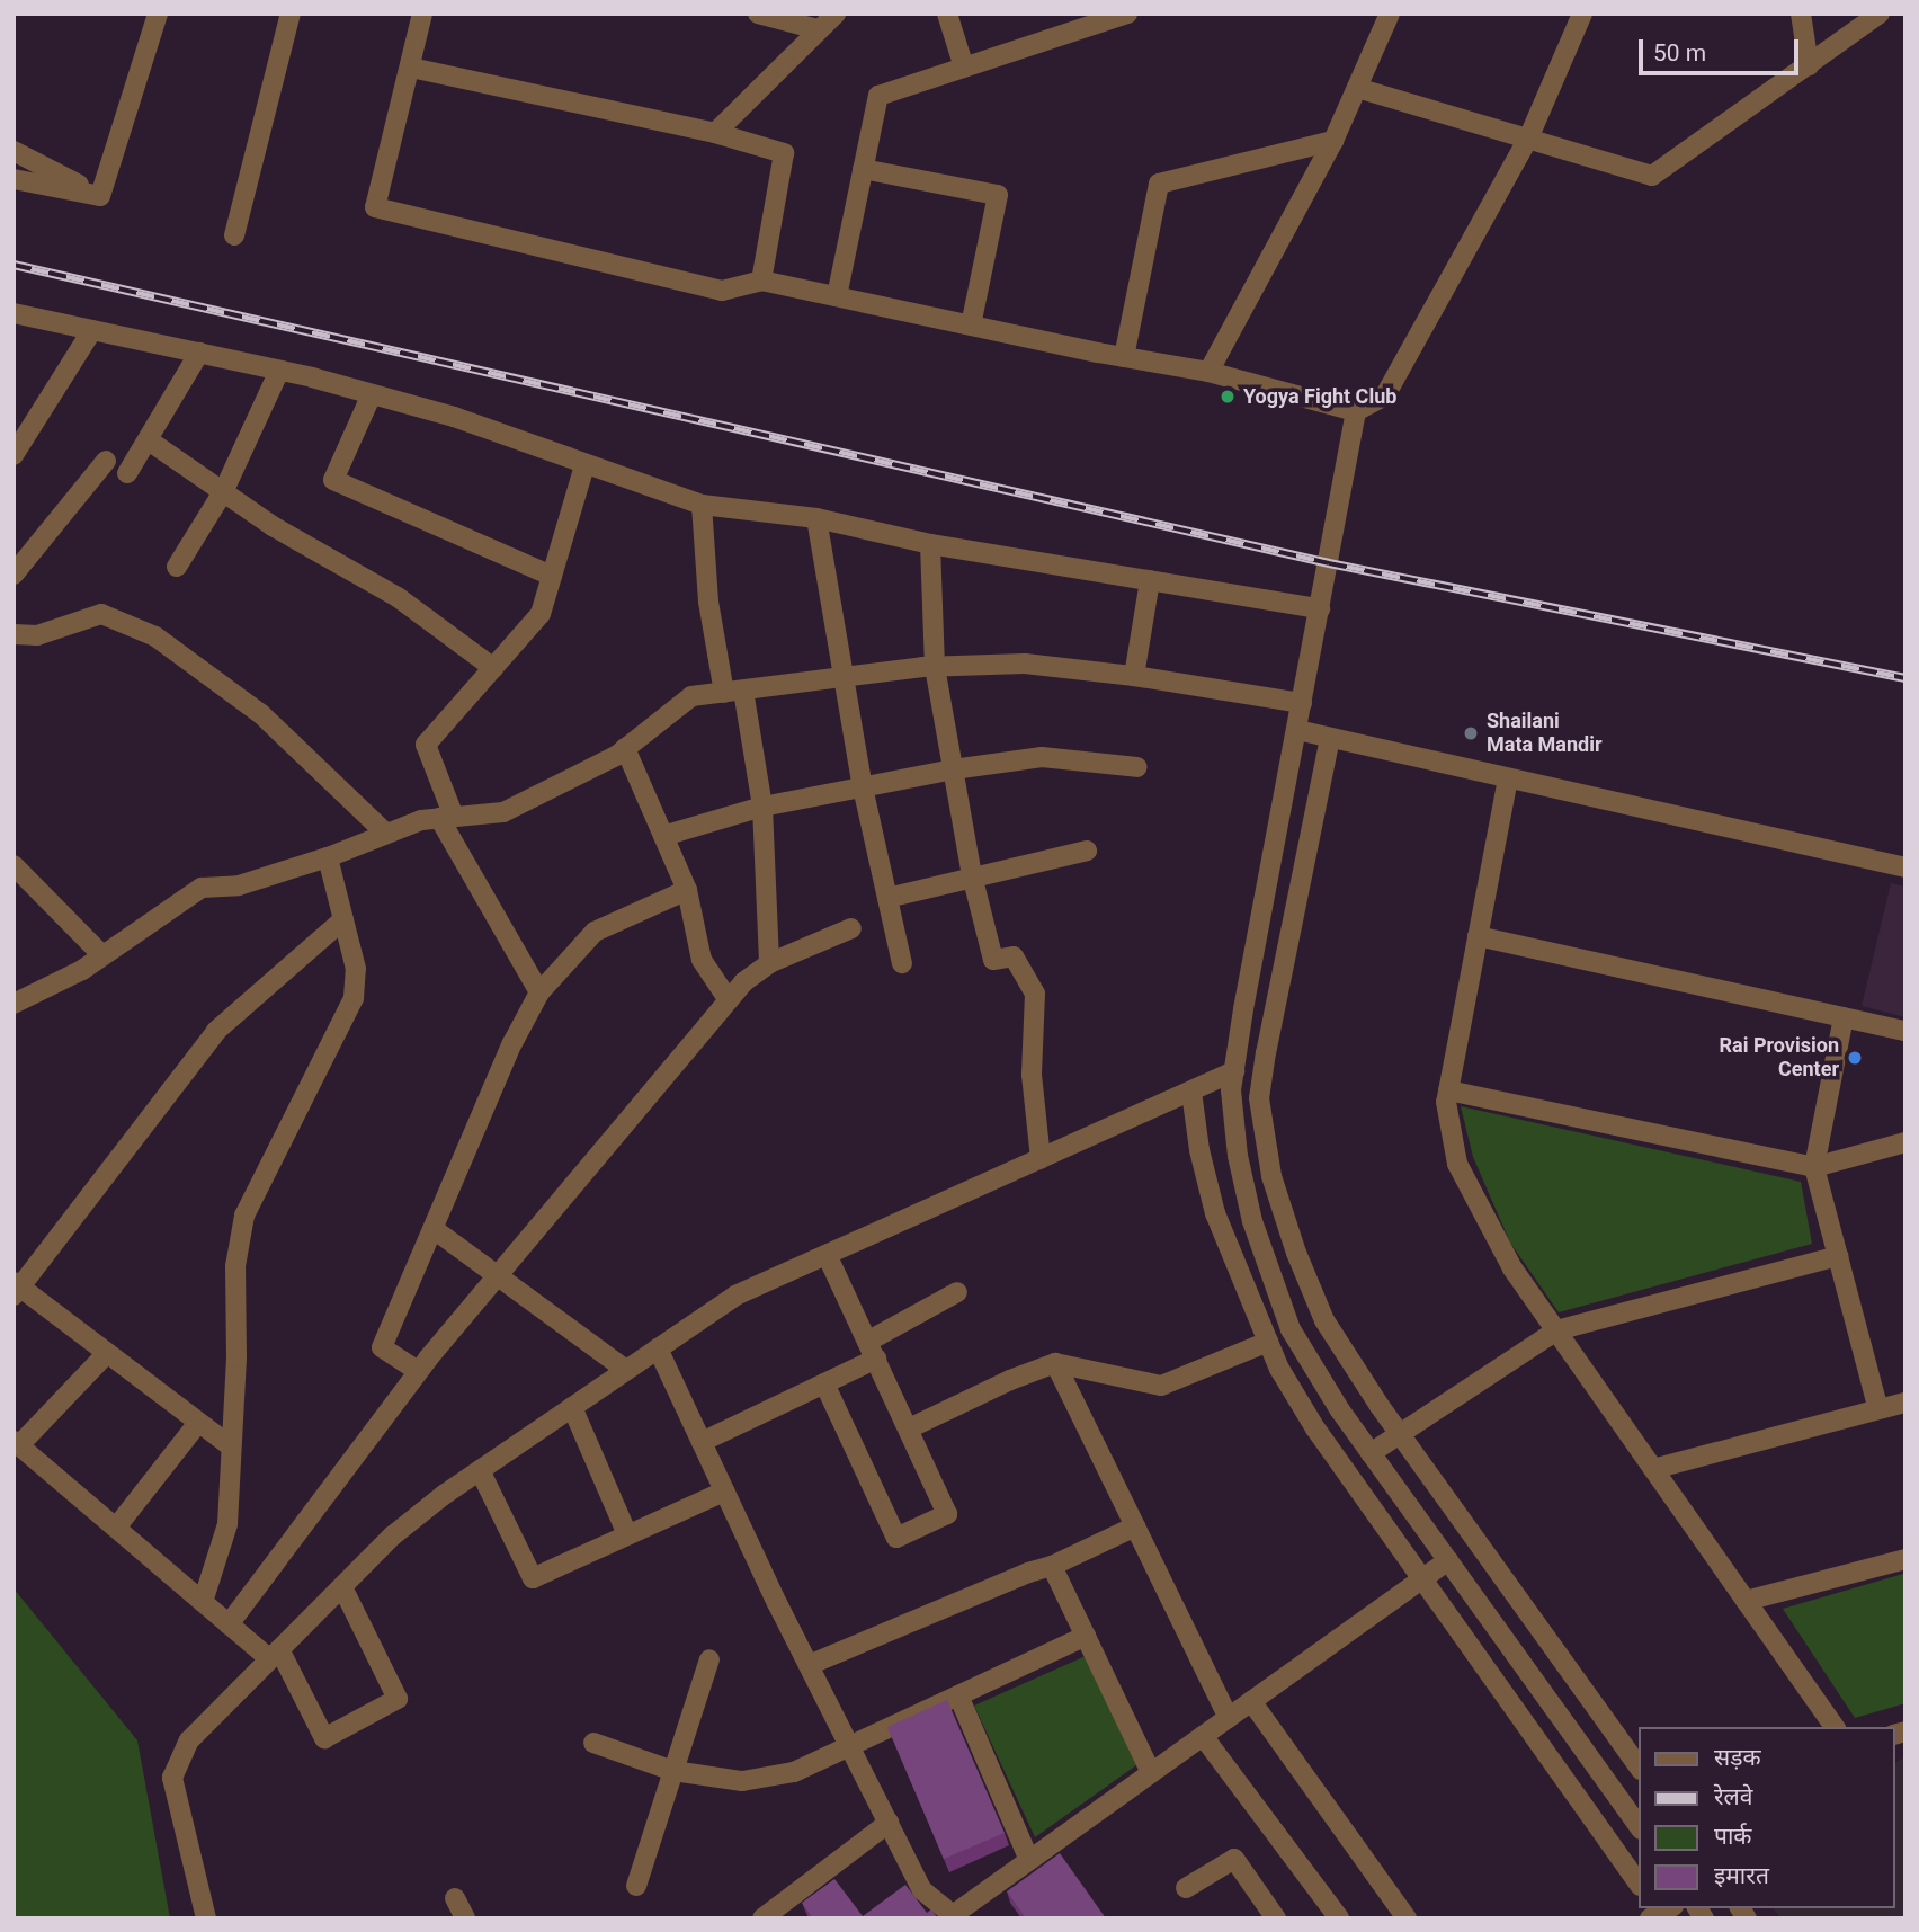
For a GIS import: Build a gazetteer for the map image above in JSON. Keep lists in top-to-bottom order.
{
  "places": ["Yogya Fight Club", "Shailani Mata Mandir", "Rai Provision Center"],
  "legend": [
    "सड़क",
    "रेलवे",
    "पार्क",
    "इमारत"
  ],
  "scale_bar": "50 m"
}
